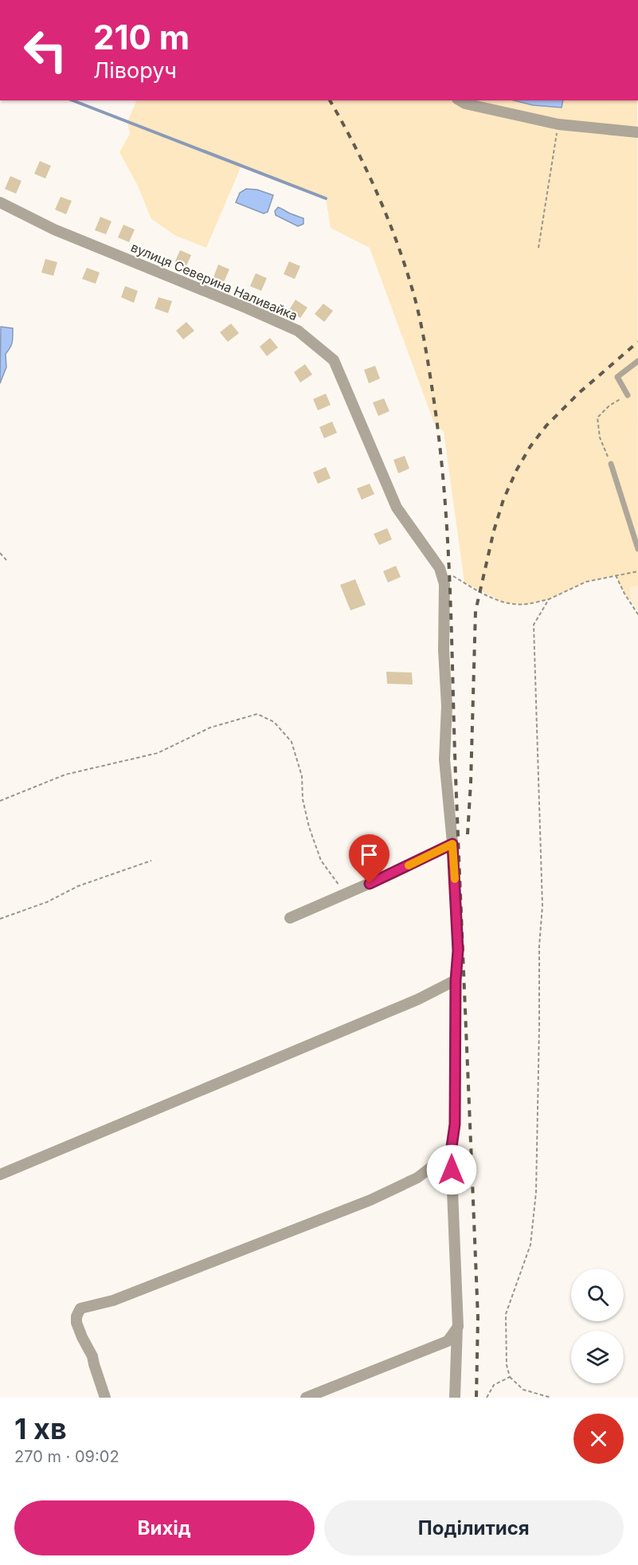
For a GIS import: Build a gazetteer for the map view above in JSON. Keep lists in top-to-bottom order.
{
  "streets": {
    "street": ["вулиця Северина Наливайка"]
  },
  "page": {
    "turn": ["210 m", "Ліворуч"],
    "heading": ["1 хв", "270 m · 09:02"],
    "buttons": ["Вихід", "Поділитися"]
  }
}
